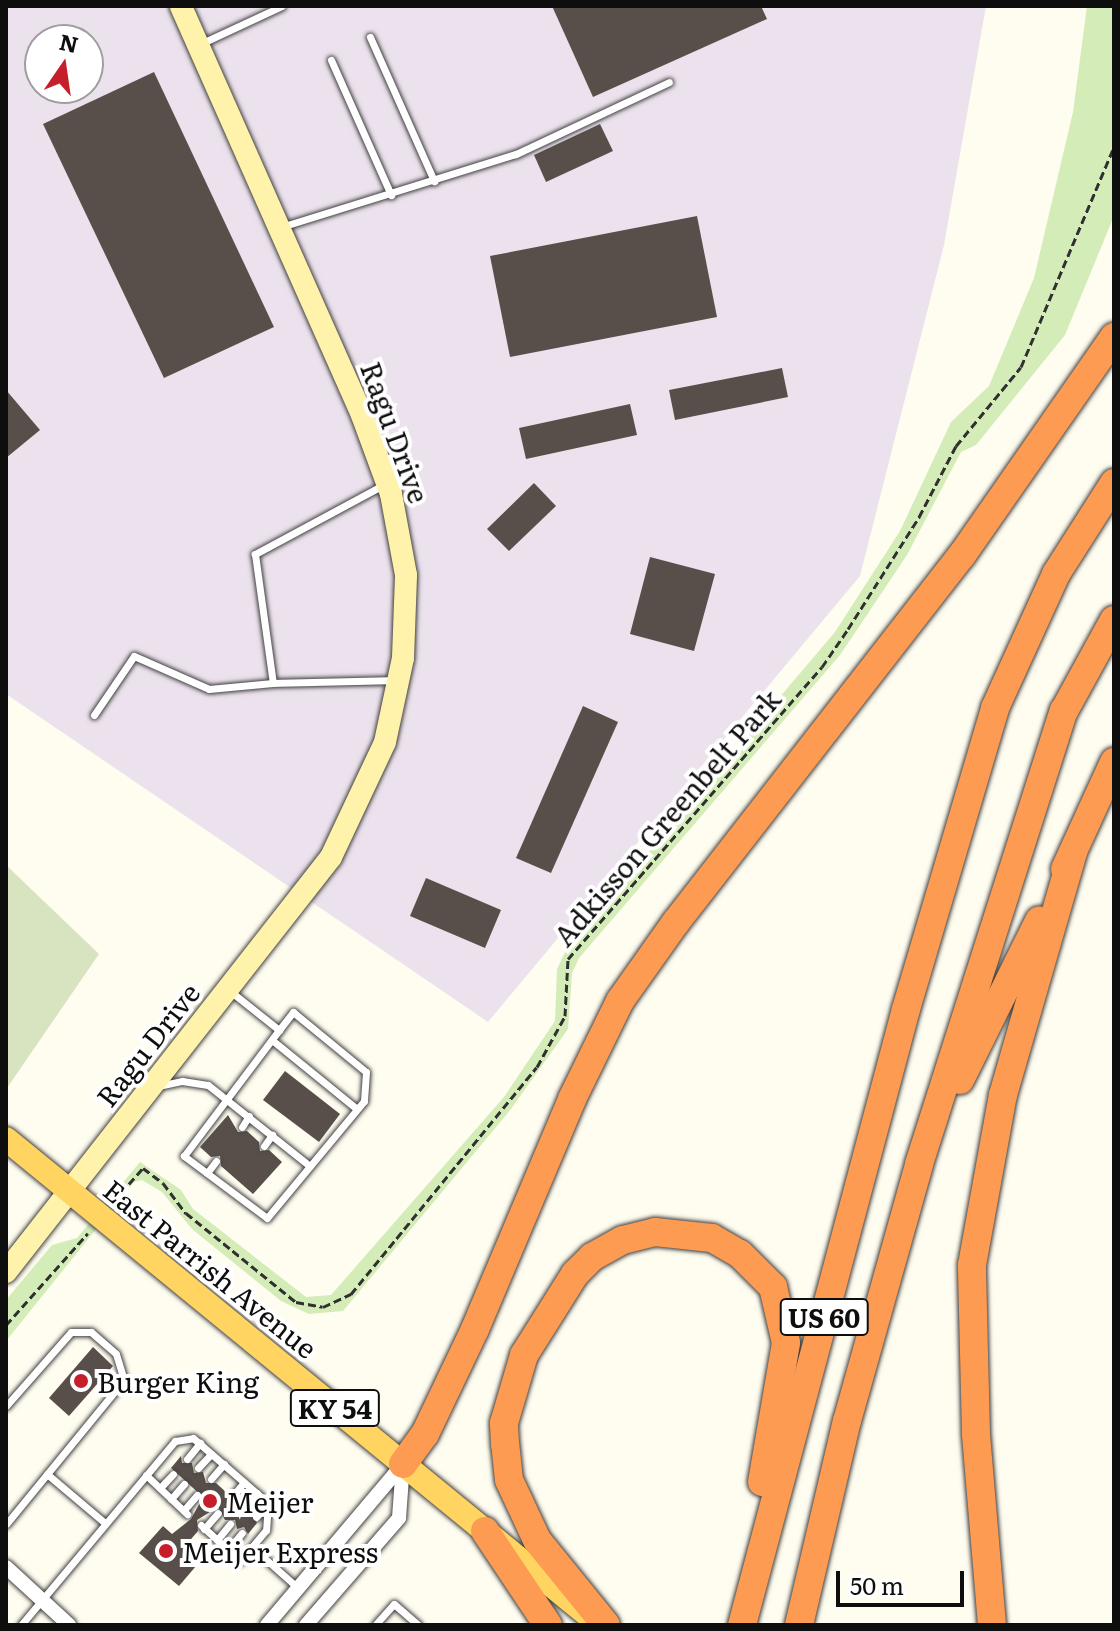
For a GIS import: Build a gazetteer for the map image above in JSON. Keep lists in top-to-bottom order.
{
  "streets": {
    "highway": ["US 60"],
    "main road": ["East Parrish Avenue", "KY 54"],
    "street": ["Ragu Drive"],
    "path": ["Adkisson Greenbelt Park"]
  },
  "crossings": [
    ["Ragu Drive", "East Parrish Avenue"],
    ["Adkisson Greenbelt Park", "East Parrish Avenue"]
  ],
  "places": ["Burger King", "Meijer", "Meijer Express"],
  "scale_bar": "50 m",
  "north": "top"
}
